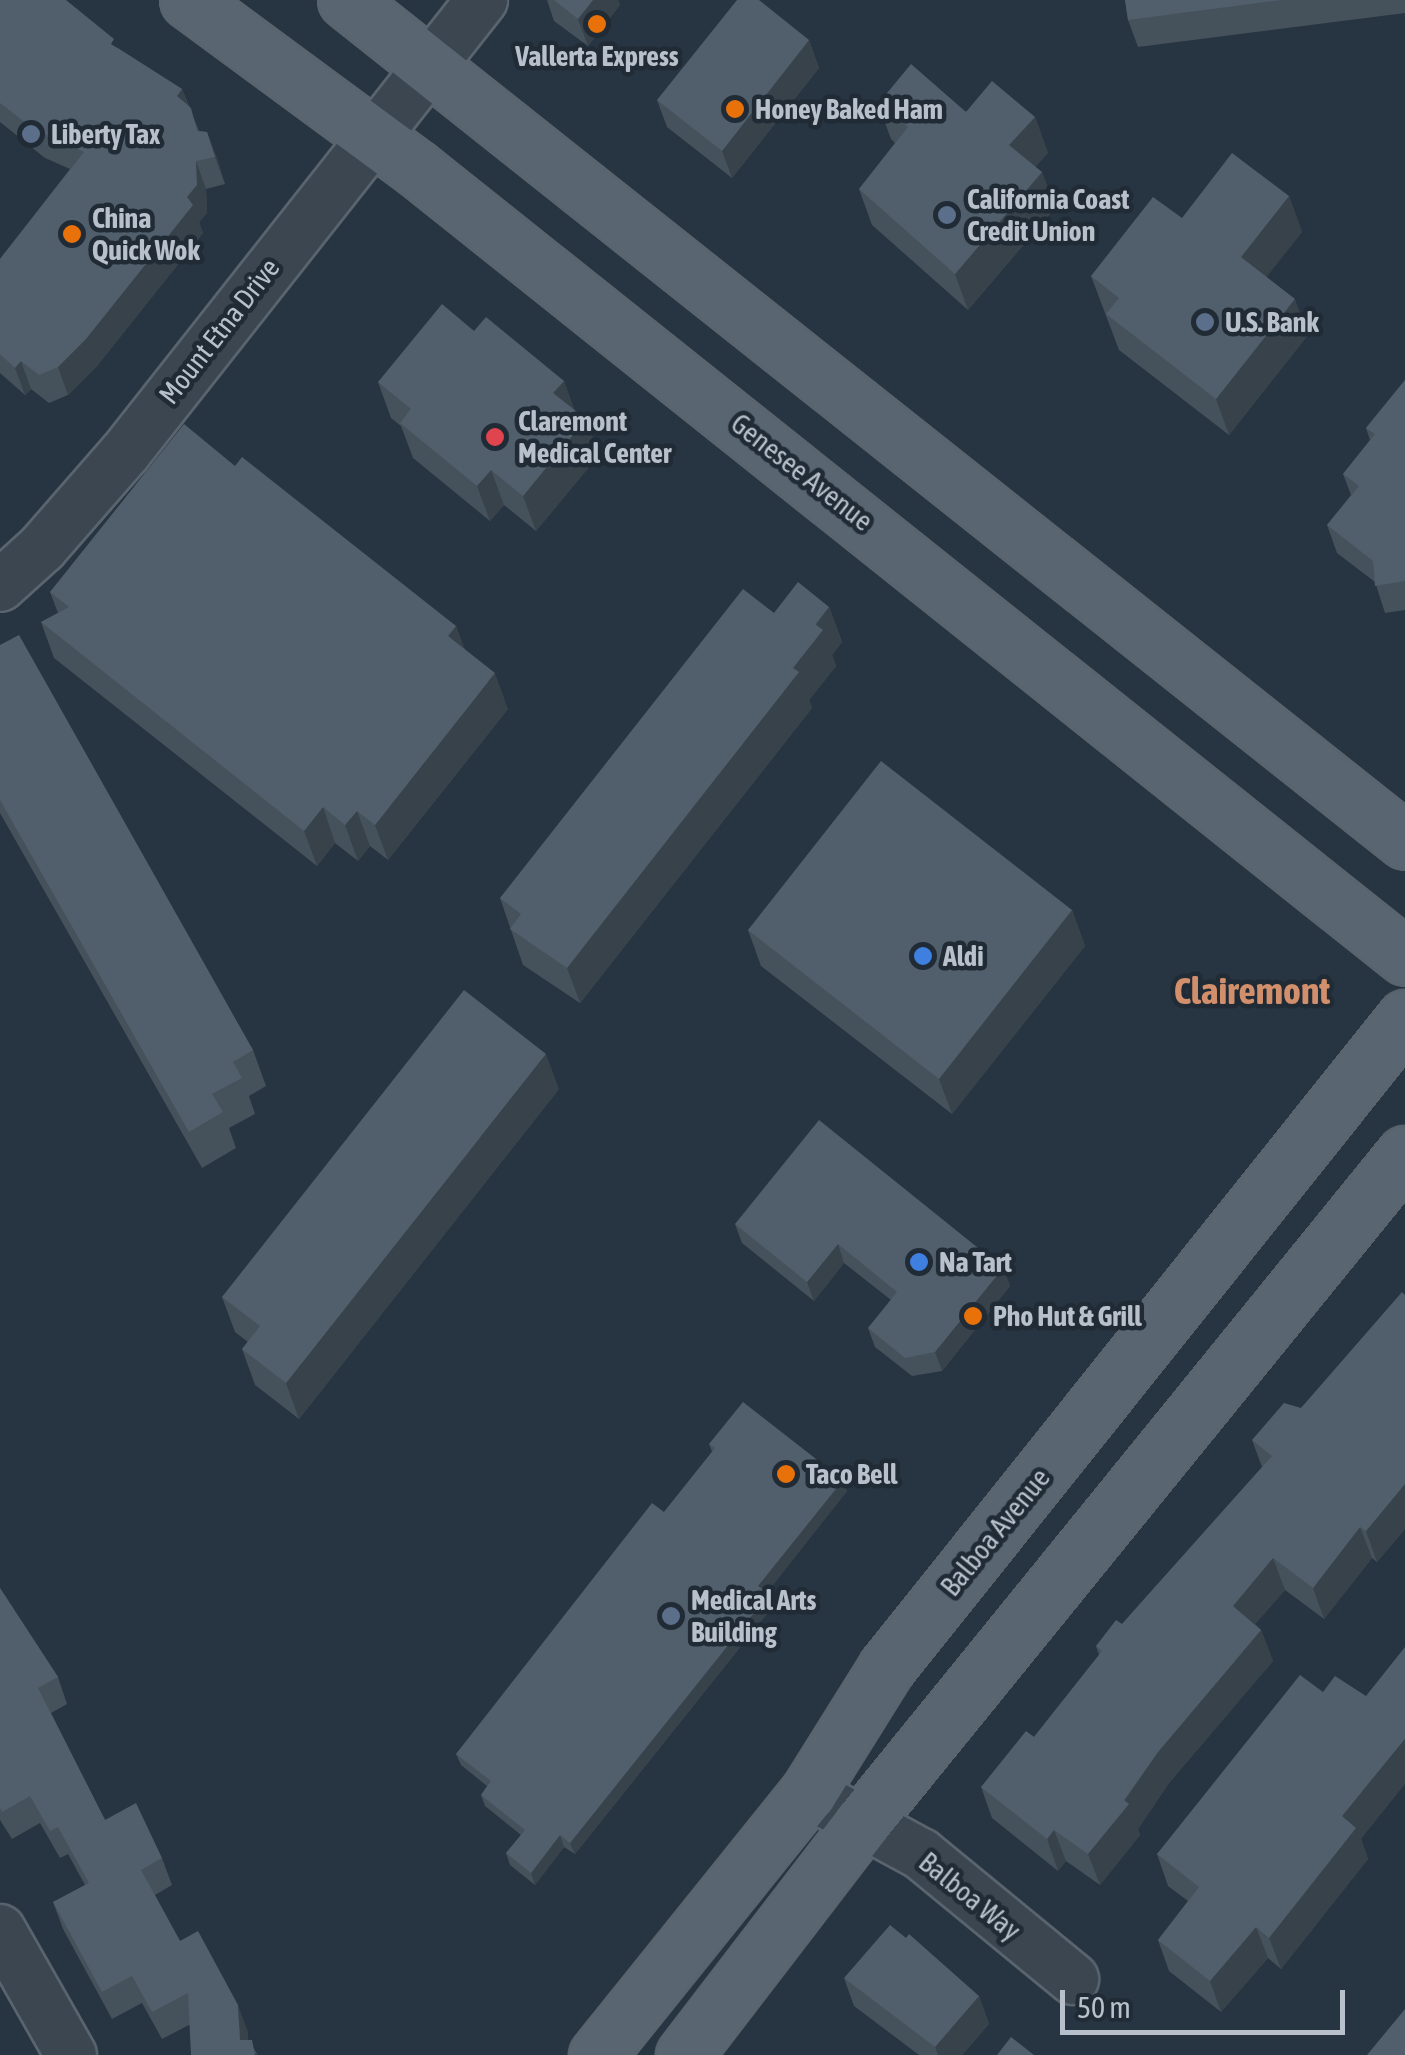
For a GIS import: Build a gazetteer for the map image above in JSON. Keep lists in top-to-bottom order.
{
  "streets": {
    "main road": ["Genesee Avenue", "Balboa Avenue"],
    "street": ["Mount Etna Drive", "Balboa Way"]
  },
  "crossings": [
    ["Mount Etna Drive", "Genesee Avenue"],
    ["Balboa Avenue", "Balboa Way"]
  ],
  "districts": ["Clairemont"],
  "places": [
    "Vallerta Express",
    "Honey Baked Ham",
    "Liberty Tax",
    "California Coast Credit Union",
    "China Quick Wok",
    "U.S. Bank",
    "Claremont Medical Center",
    "Aldi",
    "Na Tart",
    "Pho Hut & Grill",
    "Taco Bell",
    "Medical Arts Building"
  ],
  "scale_bar": "50 m"
}
